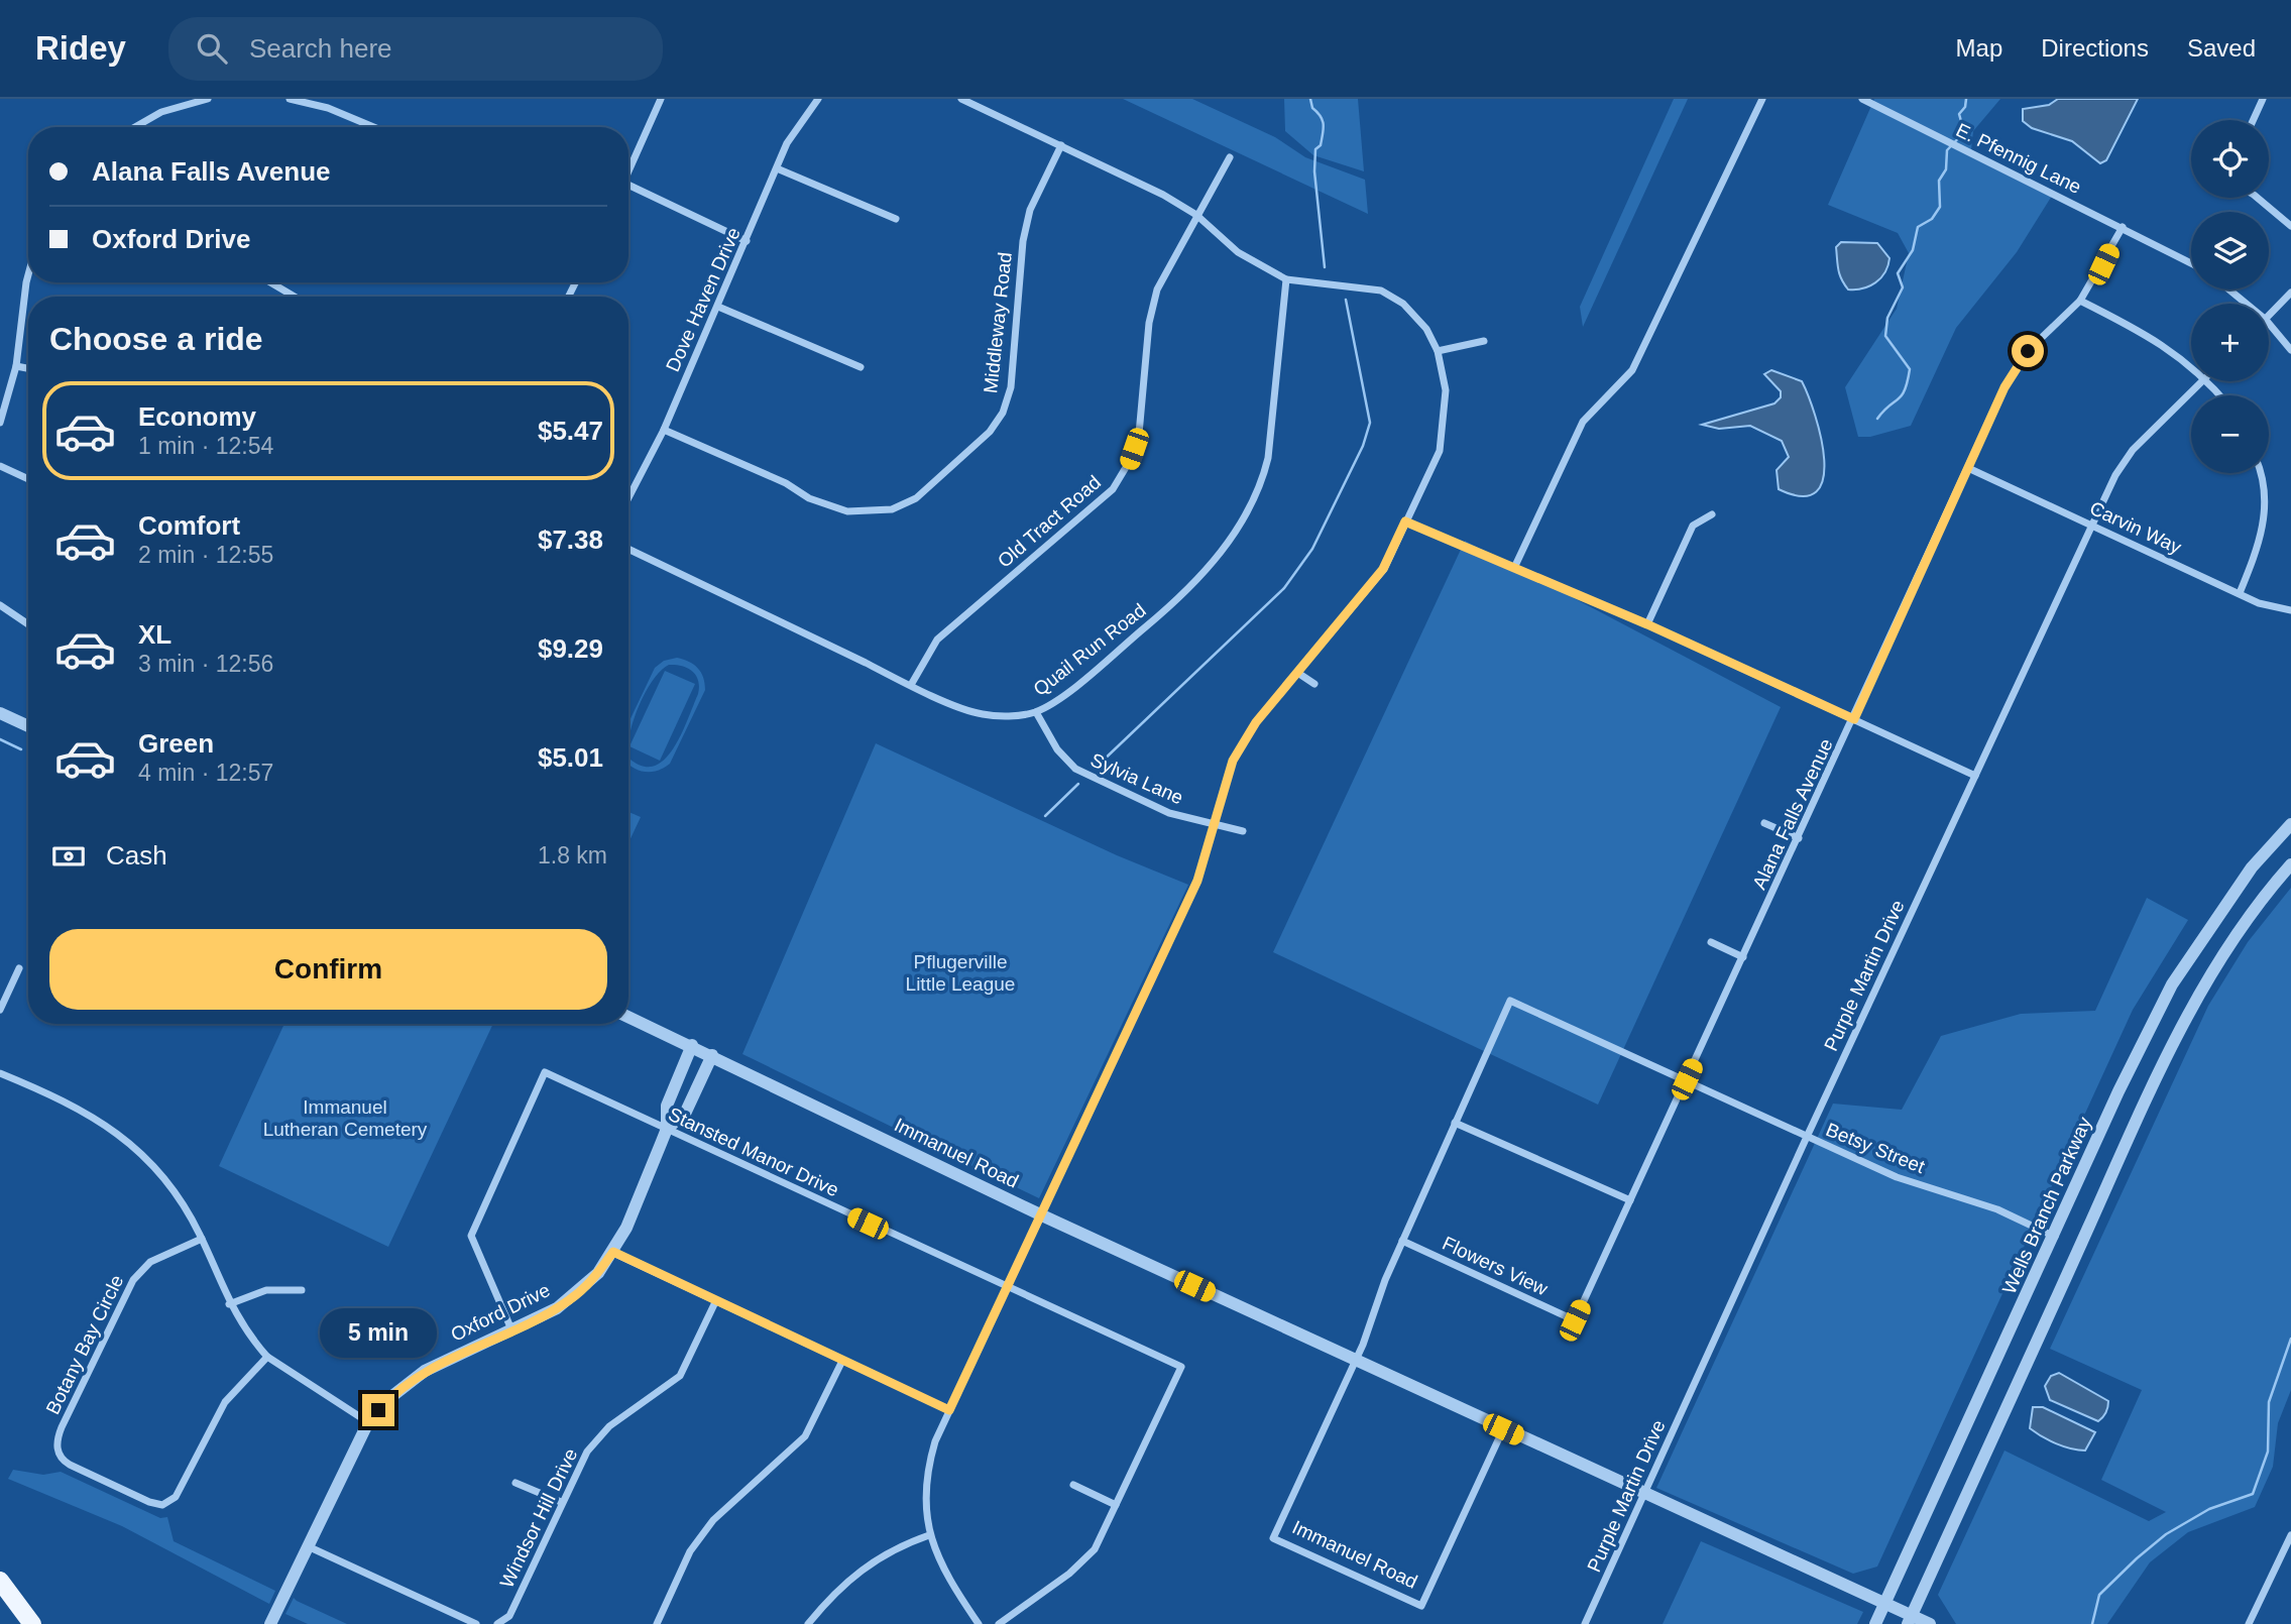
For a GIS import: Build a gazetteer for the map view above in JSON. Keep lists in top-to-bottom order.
{
  "streets": {
    "street": [
      "E. Pfennig Lane",
      "Dove Haven Drive",
      "Middleway Road",
      "Old Tract Road",
      "Carvin Way",
      "Quail Run Road",
      "Sylvia Lane",
      "Alana Falls Avenue",
      "Purple Martin Drive",
      "Betsy Street",
      "Stansted Manor Drive",
      "Immanuel Road",
      "Wells Branch Parkway",
      "Flowers View",
      "Oxford Drive",
      "Botany Bay Circle",
      "Windsor Hill Drive"
    ]
  },
  "crossings": [
    ["E. Pfennig Lane", "Alana Falls Avenue"],
    ["Dove Haven Drive", "Middleway Road"],
    ["Old Tract Road", "Quail Run Road"],
    ["Carvin Way", "Alana Falls Avenue"],
    ["Carvin Way", "Purple Martin Drive"],
    ["Quail Run Road", "Sylvia Lane"],
    ["Alana Falls Avenue", "Betsy Street"],
    ["Alana Falls Avenue", "Flowers View"],
    ["Purple Martin Drive", "Betsy Street"],
    ["Purple Martin Drive", "Immanuel Road"],
    ["Betsy Street", "Wells Branch Parkway"],
    ["Stansted Manor Drive", "Oxford Drive"],
    ["Immanuel Road", "Wells Branch Parkway"]
  ],
  "parks": ["Pflugerville Little League", "Immanuel Lutheran Cemetery"],
  "page": {
    "header": "Ridey",
    "search": "Search here",
    "nav": ["Map", "Directions", "Saved"],
    "map_buttons": ["+", "−"],
    "banner": ["Alana Falls Avenue", "Oxford Drive"],
    "heading": "Choose a ride",
    "list": [
      {
        "name": "Economy",
        "note": "1 min · 12:54",
        "value": "$5.47"
      },
      {
        "name": "Comfort",
        "note": "2 min · 12:55",
        "value": "$7.38"
      },
      {
        "name": "XL",
        "note": "3 min · 12:56",
        "value": "$9.29"
      },
      {
        "name": "Green",
        "note": "4 min · 12:57",
        "value": "$5.01"
      }
    ],
    "pay": ["Cash", "1.8 km"],
    "buttons": "Confirm",
    "bubble": "5 min"
  }
}
